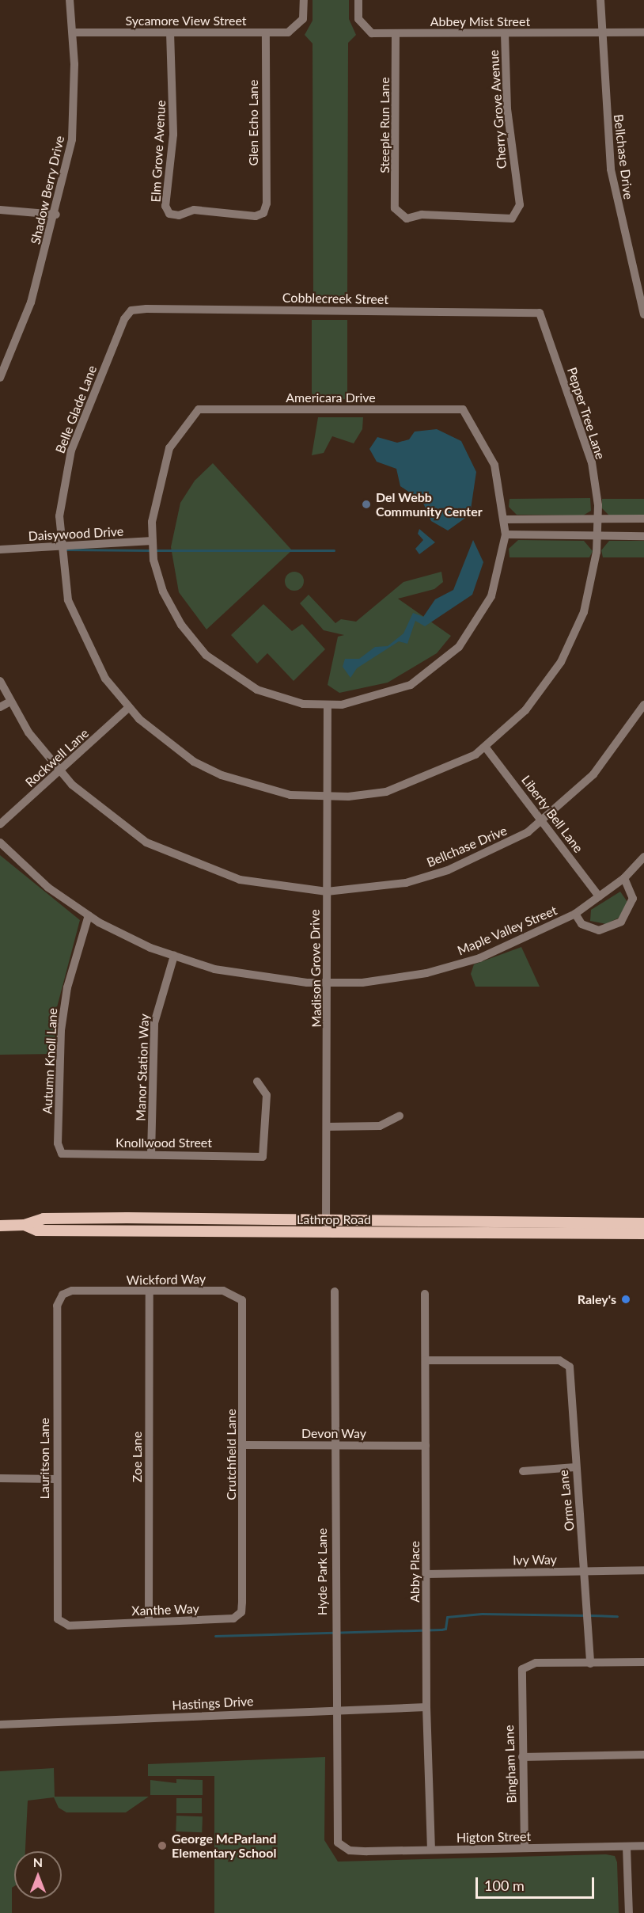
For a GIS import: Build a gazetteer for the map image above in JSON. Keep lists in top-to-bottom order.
{
  "streets": {
    "main road": ["Lathrop Road"],
    "street": [
      "Sycamore View Street",
      "Abbey Mist Street",
      "Cherry Grove Avenue",
      "Glen Echo Lane",
      "Steeple Run Lane",
      "Elm Grove Avenue",
      "Bellchase Drive",
      "Shadow Berry Drive",
      "Cobblecreek Street",
      "Americara Drive",
      "Belle Glade Lane",
      "Pepper Tree Lane",
      "Daisywood Drive",
      "Rockwell Lane",
      "Liberty Bell Lane",
      "Maple Valley Street",
      "Madison Grove Drive",
      "Autumn Knoll Lane",
      "Manor Station Way",
      "Knollwood Street",
      "Wickford Way",
      "Devon Way",
      "Crutchfield Lane",
      "Zoe Lane",
      "Lauritson Lane",
      "Orme Lane",
      "Ivy Way",
      "Hyde Park Lane",
      "Abby Place",
      "Xanthe Way",
      "Hastings Drive",
      "Bingham Lane",
      "Higton Street"
    ]
  },
  "crossings": [
    ["Sycamore View Street", "Glen Echo Lane"],
    ["Sycamore View Street", "Elm Grove Avenue"],
    ["Sycamore View Street", "Shadow Berry Drive"],
    ["Abbey Mist Street", "Cherry Grove Avenue"],
    ["Abbey Mist Street", "Steeple Run Lane"],
    ["Abbey Mist Street", "Bellchase Drive"],
    ["Cherry Grove Avenue", "Steeple Run Lane"],
    ["Glen Echo Lane", "Elm Grove Avenue"],
    ["Bellchase Drive", "Liberty Bell Lane"],
    ["Bellchase Drive", "Madison Grove Drive"],
    ["Cobblecreek Street", "Belle Glade Lane"],
    ["Cobblecreek Street", "Pepper Tree Lane"],
    ["Americara Drive", "Daisywood Drive"],
    ["Belle Glade Lane", "Pepper Tree Lane"],
    ["Belle Glade Lane", "Daisywood Drive"],
    ["Belle Glade Lane", "Rockwell Lane"],
    ["Belle Glade Lane", "Madison Grove Drive"],
    ["Pepper Tree Lane", "Liberty Bell Lane"],
    ["Pepper Tree Lane", "Madison Grove Drive"],
    ["Liberty Bell Lane", "Maple Valley Street"],
    ["Maple Valley Street", "Madison Grove Drive"],
    ["Maple Valley Street", "Autumn Knoll Lane"],
    ["Maple Valley Street", "Manor Station Way"],
    ["Madison Grove Drive", "Lathrop Road"],
    ["Autumn Knoll Lane", "Knollwood Street"],
    ["Manor Station Way", "Knollwood Street"],
    ["Wickford Way", "Crutchfield Lane"],
    ["Wickford Way", "Zoe Lane"],
    ["Wickford Way", "Lauritson Lane"],
    ["Devon Way", "Crutchfield Lane"],
    ["Devon Way", "Hyde Park Lane"],
    ["Devon Way", "Abby Place"],
    ["Crutchfield Lane", "Xanthe Way"],
    ["Zoe Lane", "Xanthe Way"],
    ["Lauritson Lane", "Xanthe Way"],
    ["Orme Lane", "Ivy Way"],
    ["Orme Lane", "Abby Place"],
    ["Orme Lane", "Bingham Lane"],
    ["Ivy Way", "Abby Place"],
    ["Hyde Park Lane", "Hastings Drive"],
    ["Hyde Park Lane", "Higton Street"],
    ["Abby Place", "Hastings Drive"],
    ["Abby Place", "Higton Street"],
    ["Bingham Lane", "Higton Street"]
  ],
  "places": ["Del Webb Community Center", "Raley's", "George McParland Elementary School"],
  "scale_bar": "100 m",
  "north": "top"
}
